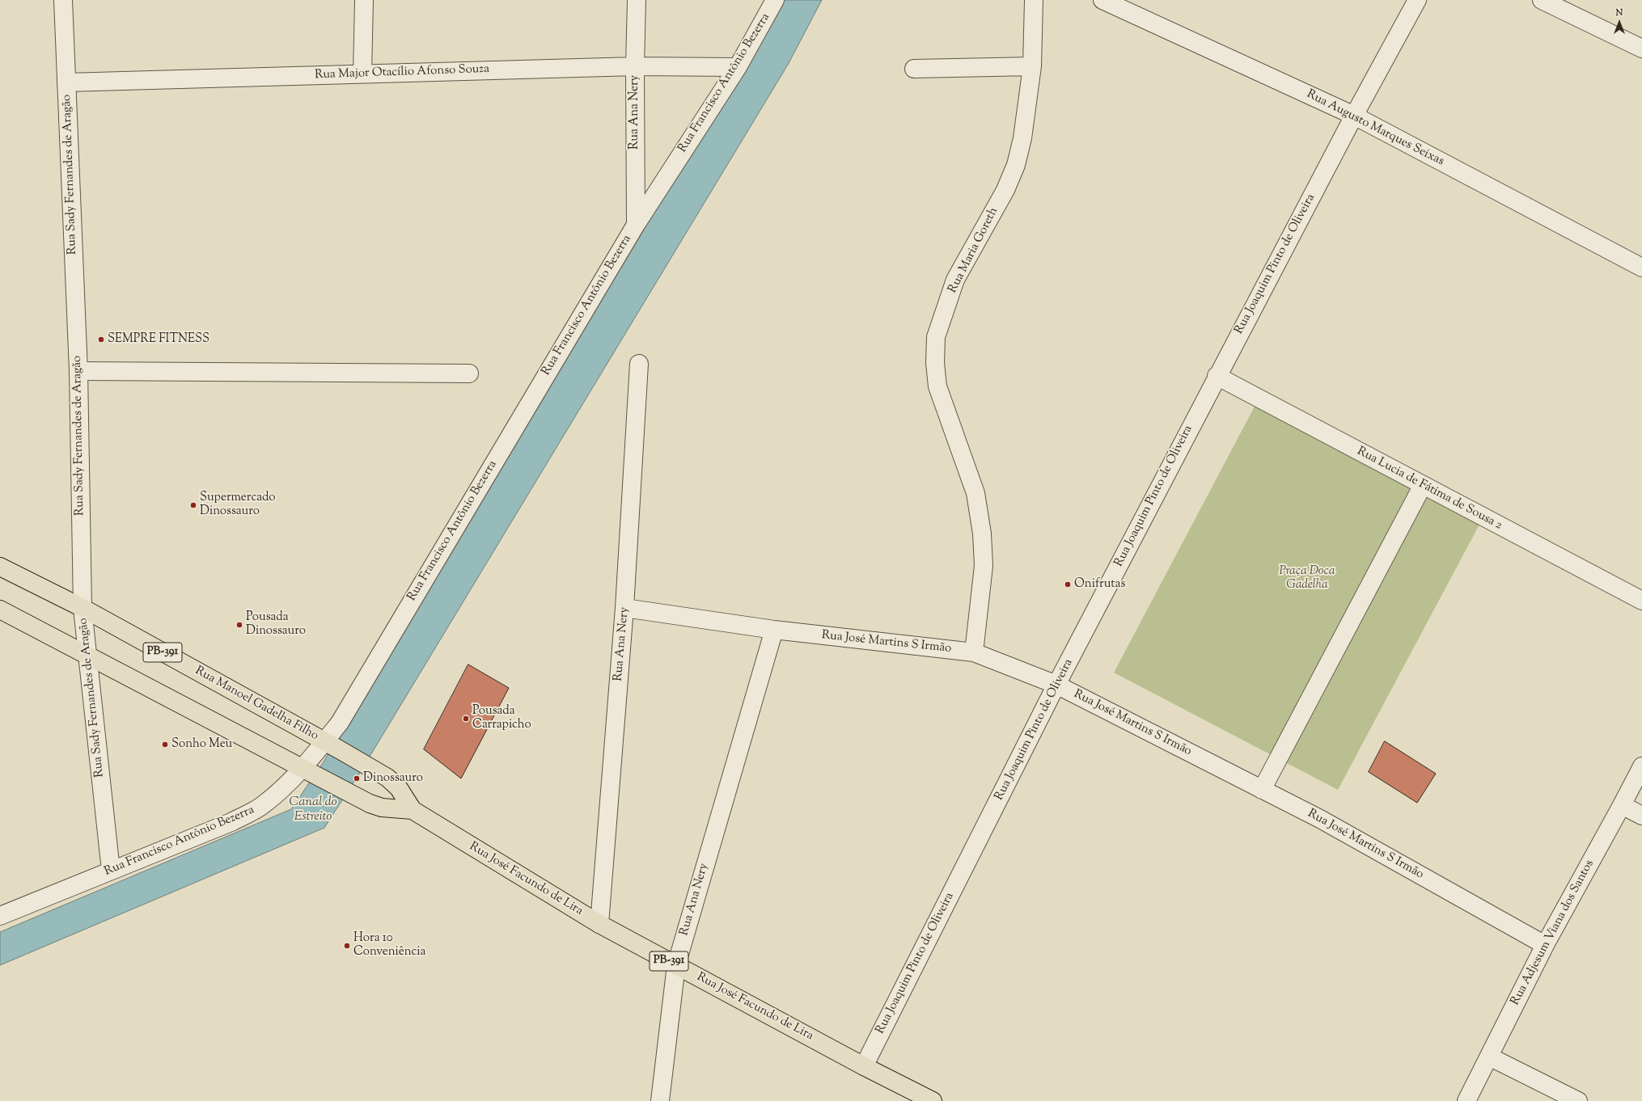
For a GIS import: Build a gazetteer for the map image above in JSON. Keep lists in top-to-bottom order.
{
  "streets": {
    "main road": ["PB-391", "Rua Manoel Gadelha Filho", "Rua José Facundo de Lira"],
    "street": [
      "Rua Major Otacílio Afonso Souza",
      "Rua Francisco Antônio Bezerra",
      "Rua Ana Nery",
      "Rua Augusto Marques Seixas",
      "Rua Sady Fernandes de Aragão",
      "Rua Maria Goreth",
      "Rua Joaquim Pinto de Oliveira",
      "Rua Lucia de Fátima de Sousa 2",
      "Rua José Martins S Irmão",
      "Rua Adjesum Viana dos Santos"
    ]
  },
  "crossings": [
    ["Rua Major Otacílio Afonso Souza", "Rua Francisco Antônio Bezerra"],
    ["Rua Major Otacílio Afonso Souza", "Rua Ana Nery"],
    ["Rua Major Otacílio Afonso Souza", "Rua Sady Fernandes de Aragão"],
    ["Rua Francisco Antônio Bezerra", "Rua Ana Nery"],
    ["Rua Francisco Antônio Bezerra", "Rua Sady Fernandes de Aragão"],
    ["Rua Francisco Antônio Bezerra", "PB-391"],
    ["Rua Francisco Antônio Bezerra", "Rua Manoel Gadelha Filho"],
    ["Rua Francisco Antônio Bezerra", "Rua José Facundo de Lira"],
    ["Rua Ana Nery", "Rua José Martins S Irmão"],
    ["Rua Ana Nery", "Rua José Facundo de Lira"],
    ["Rua Augusto Marques Seixas", "Rua Joaquim Pinto de Oliveira"],
    ["Rua Sady Fernandes de Aragão", "PB-391"],
    ["Rua Sady Fernandes de Aragão", "Rua Manoel Gadelha Filho"],
    ["Rua Maria Goreth", "Rua José Martins S Irmão"],
    ["Rua Joaquim Pinto de Oliveira", "Rua Lucia de Fátima de Sousa 2"],
    ["Rua Joaquim Pinto de Oliveira", "Rua José Martins S Irmão"],
    ["Rua Joaquim Pinto de Oliveira", "Rua José Facundo de Lira"],
    ["Rua José Martins S Irmão", "Rua Adjesum Viana dos Santos"],
    ["PB-391", "Rua José Facundo de Lira"],
    ["Rua Manoel Gadelha Filho", "Rua José Facundo de Lira"]
  ],
  "water": ["Canal do Estreito"],
  "parks": ["Praça Doca Gadelha"],
  "places": [
    "SEMPRE FITNESS",
    "Supermercado Dinossauro",
    "Onifrutas",
    "Pousada Dinossauro",
    "Pousada Carrapicho",
    "Sonho Meu",
    "Dinossauro",
    "Hora 10 Conveniência"
  ],
  "north": "top"
}
